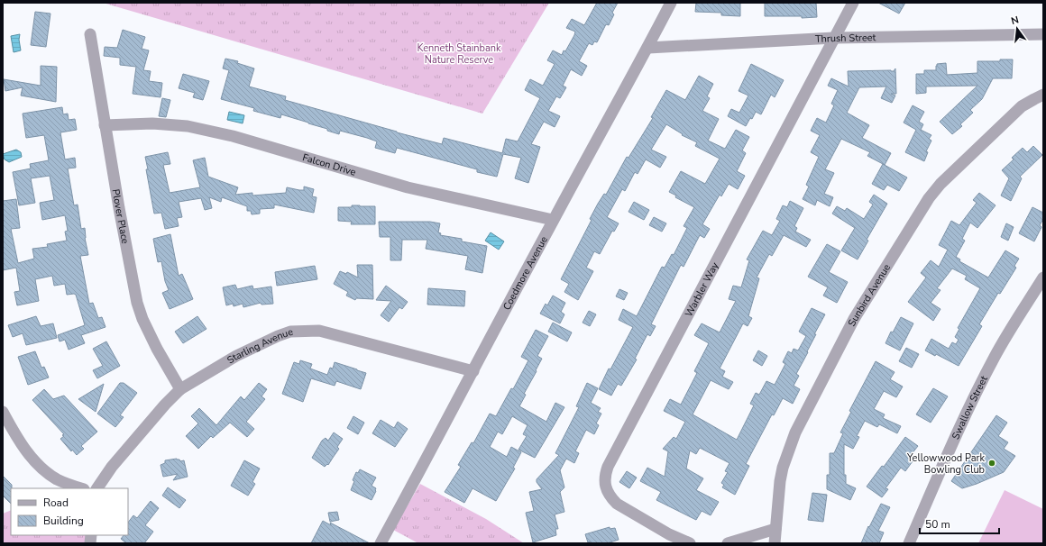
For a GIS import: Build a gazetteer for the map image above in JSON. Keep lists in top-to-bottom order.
{
  "streets": {
    "street": [
      "Thrush Street",
      "Falcon Drive",
      "Plover Place",
      "Coedmore Avenue",
      "Warbler Way",
      "Sunbird Avenue",
      "Starling Avenue",
      "Swallow Street"
    ]
  },
  "crossings": [
    ["Thrush Street", "Coedmore Avenue"],
    ["Thrush Street", "Warbler Way"],
    ["Falcon Drive", "Plover Place"],
    ["Falcon Drive", "Coedmore Avenue"],
    ["Plover Place", "Starling Avenue"],
    ["Coedmore Avenue", "Starling Avenue"]
  ],
  "parks": ["Kenneth Stainbank Nature Reserve"],
  "places": ["Yellowwood Park Bowling Club"],
  "legend": ["Road", "Building"],
  "scale_bar": "50 m",
  "north": "top"
}
